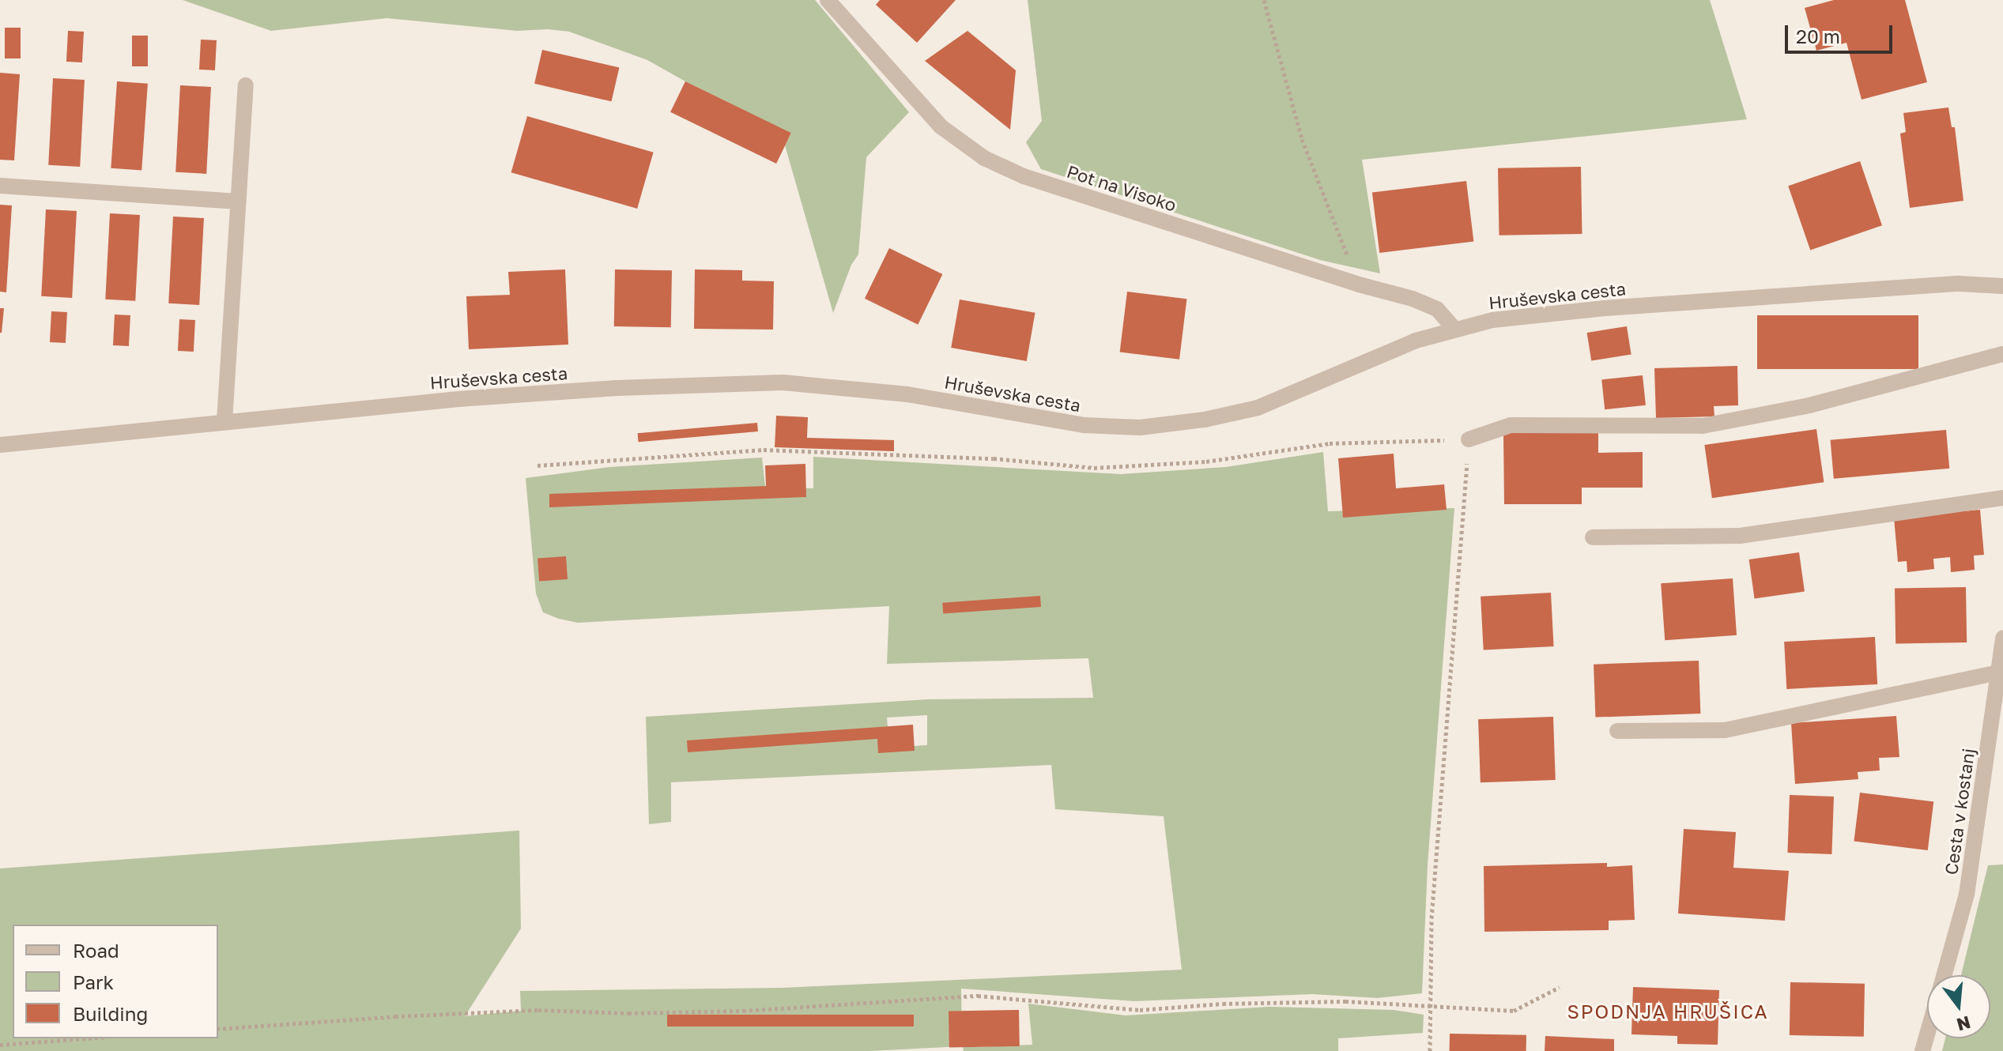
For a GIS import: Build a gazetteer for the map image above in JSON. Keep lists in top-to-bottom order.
{
  "streets": {
    "street": ["Pot na Visoko", "Hruševska cesta", "Cesta v kostanj"]
  },
  "crossings": [
    ["Pot na Visoko", "Hruševska cesta"]
  ],
  "districts": ["SPODNJA HRUŠICA"],
  "legend": ["Road", "Park", "Building"],
  "scale_bar": "20 m",
  "north": "bottom"
}
